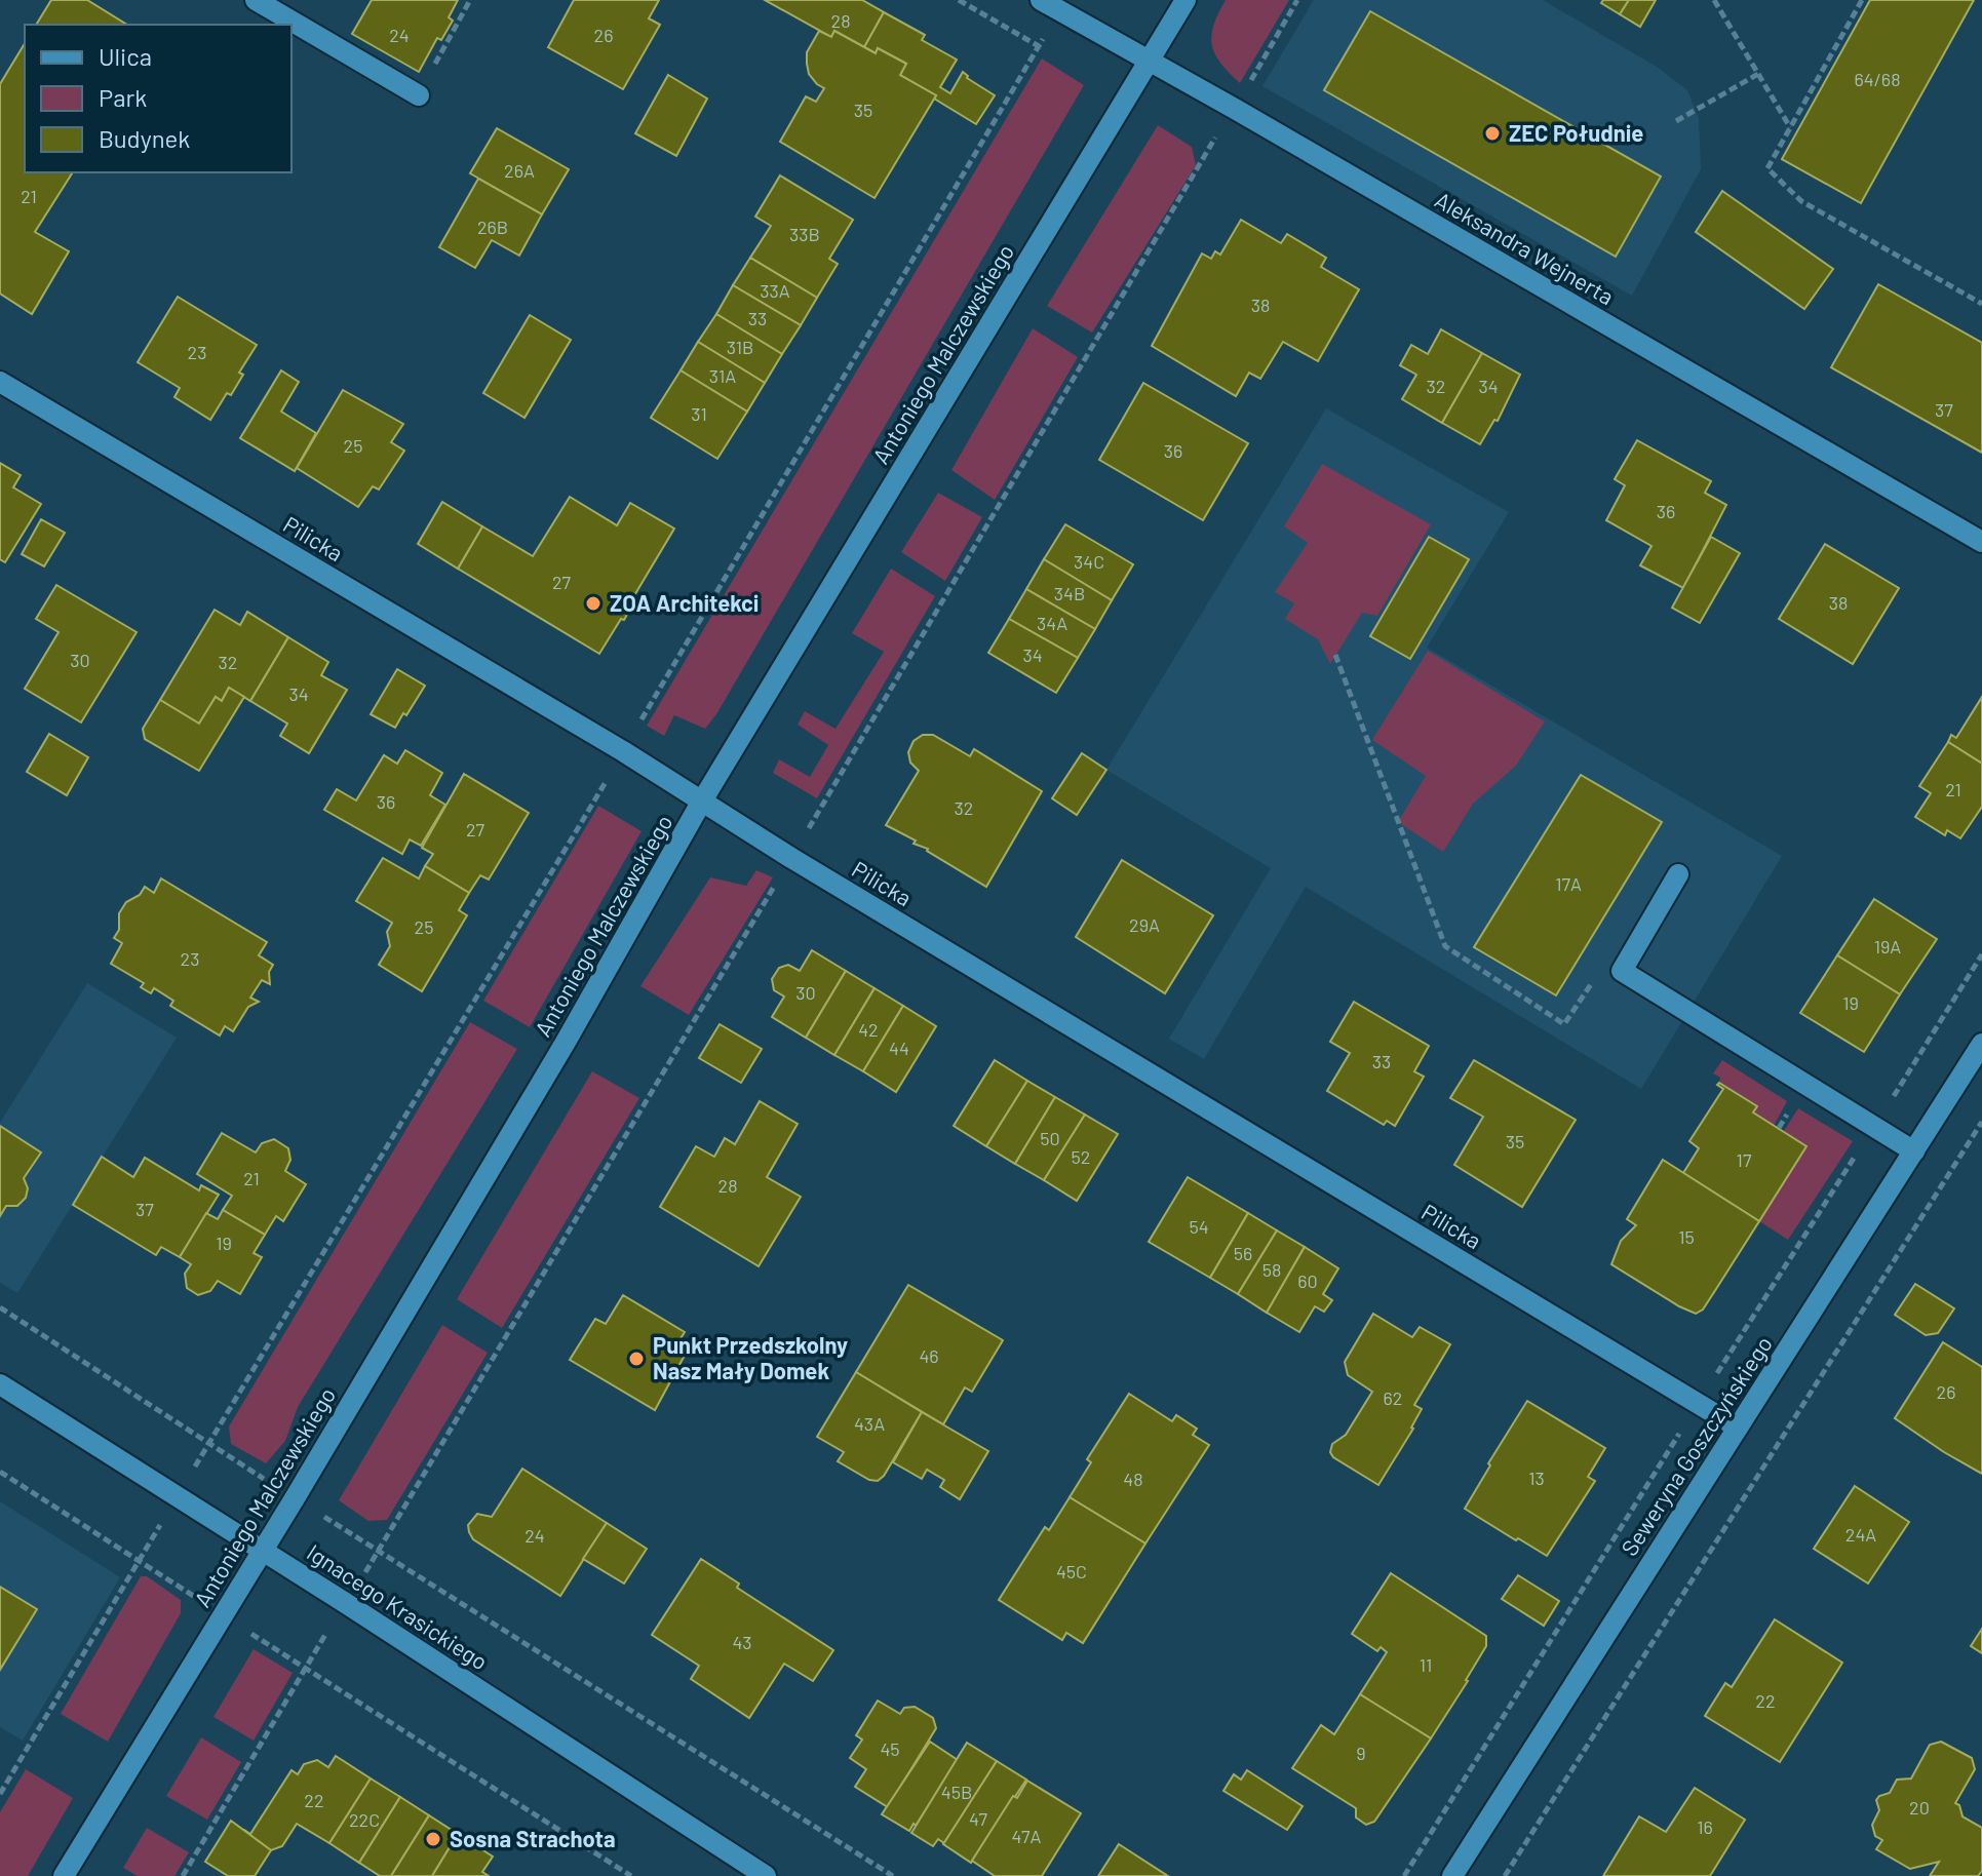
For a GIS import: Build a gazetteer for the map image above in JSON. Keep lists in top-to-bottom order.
{
  "streets": {
    "street": [
      "Aleksandra Wejnerta",
      "Antoniego Malczewskiego",
      "Pilicka",
      "Seweryna Goszczyńskiego",
      "Ignacego Krasickiego"
    ]
  },
  "crossings": [
    ["Aleksandra Wejnerta", "Antoniego Malczewskiego"],
    ["Antoniego Malczewskiego", "Pilicka"],
    ["Antoniego Malczewskiego", "Ignacego Krasickiego"],
    ["Pilicka", "Seweryna Goszczyńskiego"]
  ],
  "places": [
    "ZEC Południe",
    "ZOA Architekci",
    "Punkt Przedszkolny Nasz Mały Domek",
    "Sosna Strachota"
  ],
  "house_numbers": [
    "28",
    "24",
    "26",
    "64/68",
    "35",
    "26A",
    "21",
    "26B",
    "33B",
    "33A",
    "38",
    "33",
    "31B",
    "23",
    "31A",
    "32",
    "34",
    "37",
    "31",
    "25",
    "36",
    "36",
    "34C",
    "27",
    "34B",
    "38",
    "34A",
    "34",
    "30",
    "32",
    "34",
    "21",
    "36",
    "32",
    "27",
    "17A",
    "29A",
    "25",
    "19A",
    "23",
    "30",
    "19",
    "42",
    "44",
    "33",
    "50",
    "35",
    "52",
    "17",
    "21",
    "28",
    "37",
    "54",
    "15",
    "19",
    "56",
    "58",
    "60",
    "46",
    "26",
    "62",
    "43A",
    "13",
    "48",
    "24A",
    "24",
    "45C",
    "43",
    "11",
    "22",
    "45",
    "9",
    "45B",
    "22",
    "20",
    "47",
    "22C",
    "16",
    "47A"
  ],
  "legend": ["Ulica", "Park", "Budynek"]
}
